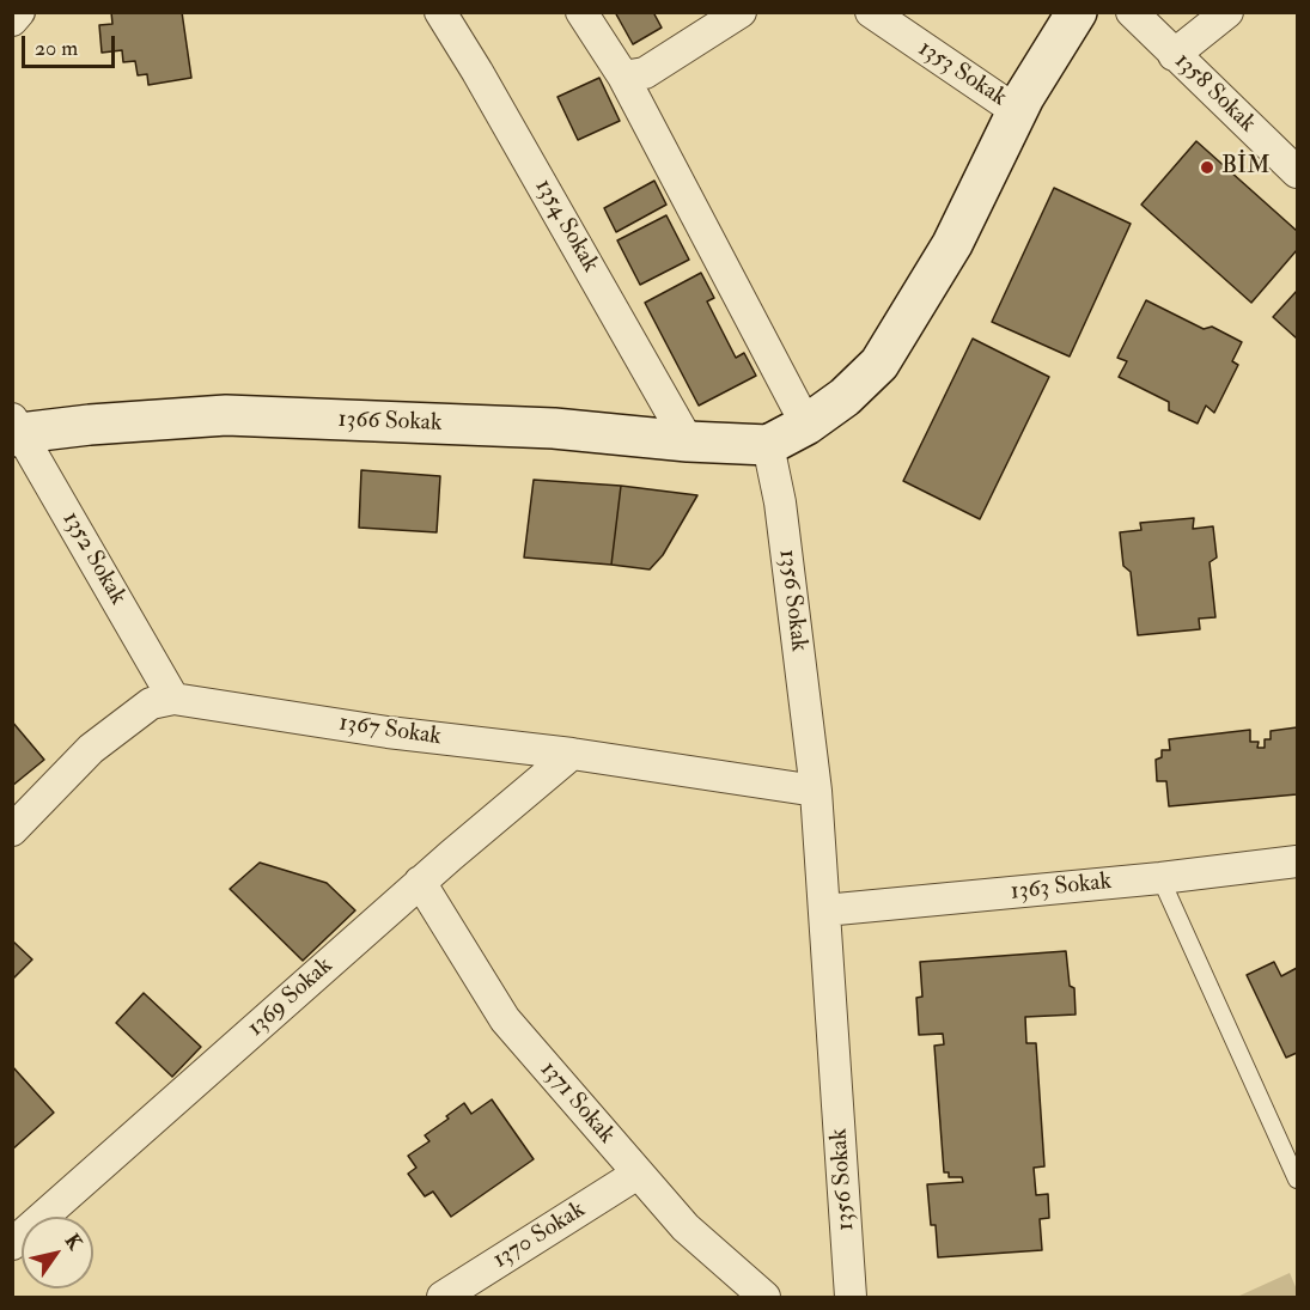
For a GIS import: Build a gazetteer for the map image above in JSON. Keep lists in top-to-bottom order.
{
  "streets": {
    "street": [
      "1353 Sokak",
      "1358 Sokak",
      "1354 Sokak",
      "1366 Sokak",
      "1352 Sokak",
      "1356 Sokak",
      "1367 Sokak",
      "1363 Sokak",
      "1369 Sokak",
      "1371 Sokak",
      "1370 Sokak"
    ]
  },
  "crossings": [
    ["1354 Sokak", "1366 Sokak"],
    ["1366 Sokak", "1352 Sokak"],
    ["1366 Sokak", "1356 Sokak"],
    ["1352 Sokak", "1367 Sokak"],
    ["1356 Sokak", "1367 Sokak"],
    ["1356 Sokak", "1363 Sokak"],
    ["1367 Sokak", "1369 Sokak"],
    ["1369 Sokak", "1371 Sokak"],
    ["1371 Sokak", "1370 Sokak"]
  ],
  "places": ["BİM"],
  "scale_bar": "20 m",
  "north": "top right"
}
